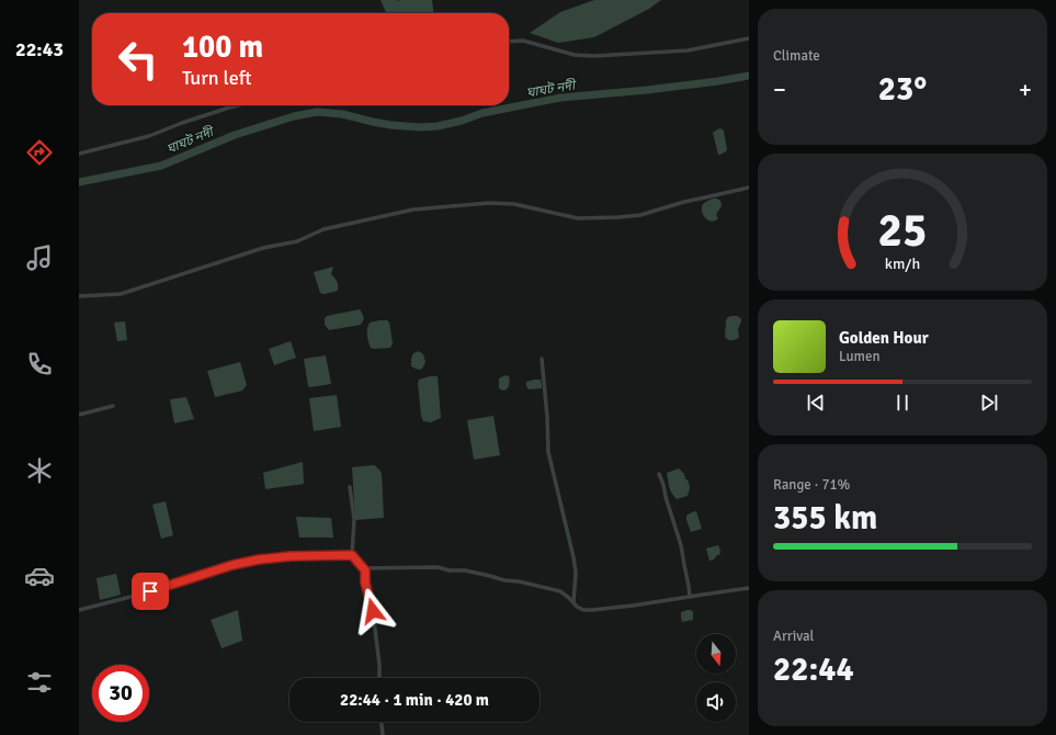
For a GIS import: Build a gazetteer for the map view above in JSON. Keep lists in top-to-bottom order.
{
  "water": ["ঘাঘট নদী"],
  "north": "bottom",
  "page": {
    "tabs": "22:43",
    "tile": [
      "Climate",
      ["Range · 71%", "355 km"],
      ["Arrival", "22:44"]
    ],
    "turn": ["100 m", "Turn left"],
    "heat": ["−", "23°", "+"],
    "song": ["Golden Hour", "Lumen"],
    "limit": "30",
    "trip": "22:44 · 1 min · 420 m",
    "gauge": ["25", "km/h"]
  }
}
